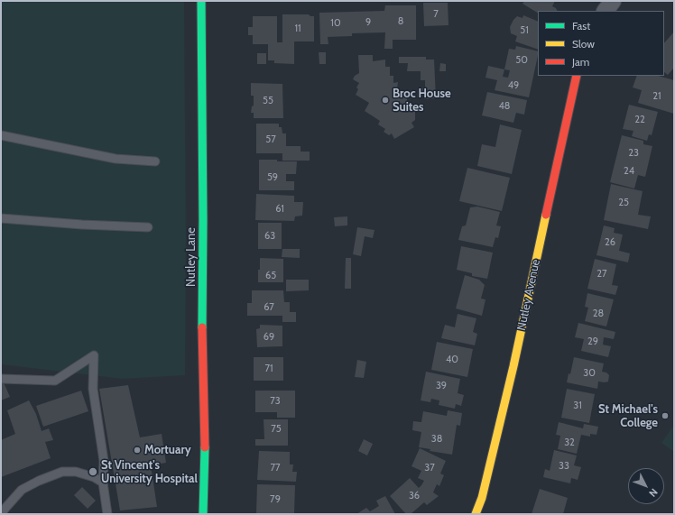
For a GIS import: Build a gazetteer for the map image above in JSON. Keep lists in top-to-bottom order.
{
  "streets": {
    "street": ["Nutley Lane", "Nutley Avenue"]
  },
  "places": [
    "Broc House Suites",
    "St Michael's College",
    "Mortuary",
    "St Vincent's University Hospital"
  ],
  "house_numbers": [
    "7",
    "8",
    "9",
    "10",
    "11",
    "51",
    "50",
    "49",
    "21",
    "55",
    "48",
    "22",
    "57",
    "23",
    "24",
    "59",
    "25",
    "61",
    "63",
    "26",
    "27",
    "65",
    "67",
    "28",
    "69",
    "29",
    "40",
    "71",
    "30",
    "39",
    "73",
    "31",
    "75",
    "38",
    "32",
    "33",
    "77",
    "37",
    "36",
    "79"
  ],
  "legend": ["Fast", "Slow", "Jam"],
  "north": "bottom right"
}
